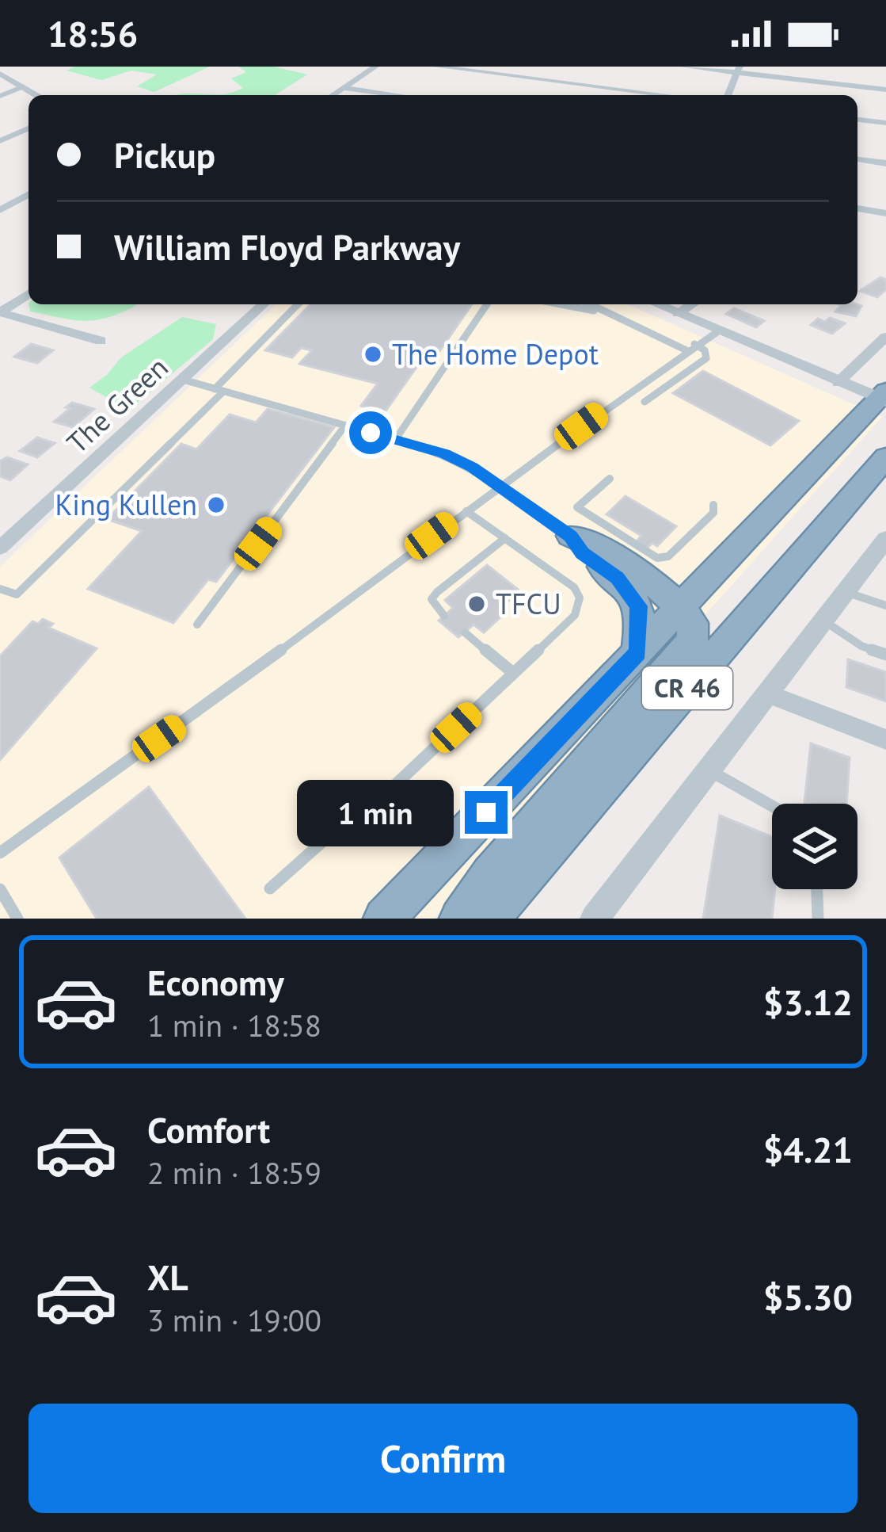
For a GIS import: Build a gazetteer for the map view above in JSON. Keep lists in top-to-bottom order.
{
  "streets": {
    "highway": ["CR 46"],
    "street": ["The Green"]
  },
  "places": ["The Home Depot", "King Kullen", "TFCU"],
  "page": {
    "status": "18:56",
    "banner": ["Pickup", "William Floyd Parkway"],
    "bubble": "1 min",
    "list": [
      {
        "name": "Economy",
        "note": "1 min · 18:58",
        "value": "$3.12"
      },
      {
        "name": "Comfort",
        "note": "2 min · 18:59",
        "value": "$4.21"
      },
      {
        "name": "XL",
        "note": "3 min · 19:00",
        "value": "$5.30"
      }
    ],
    "buttons": "Confirm"
  }
}
